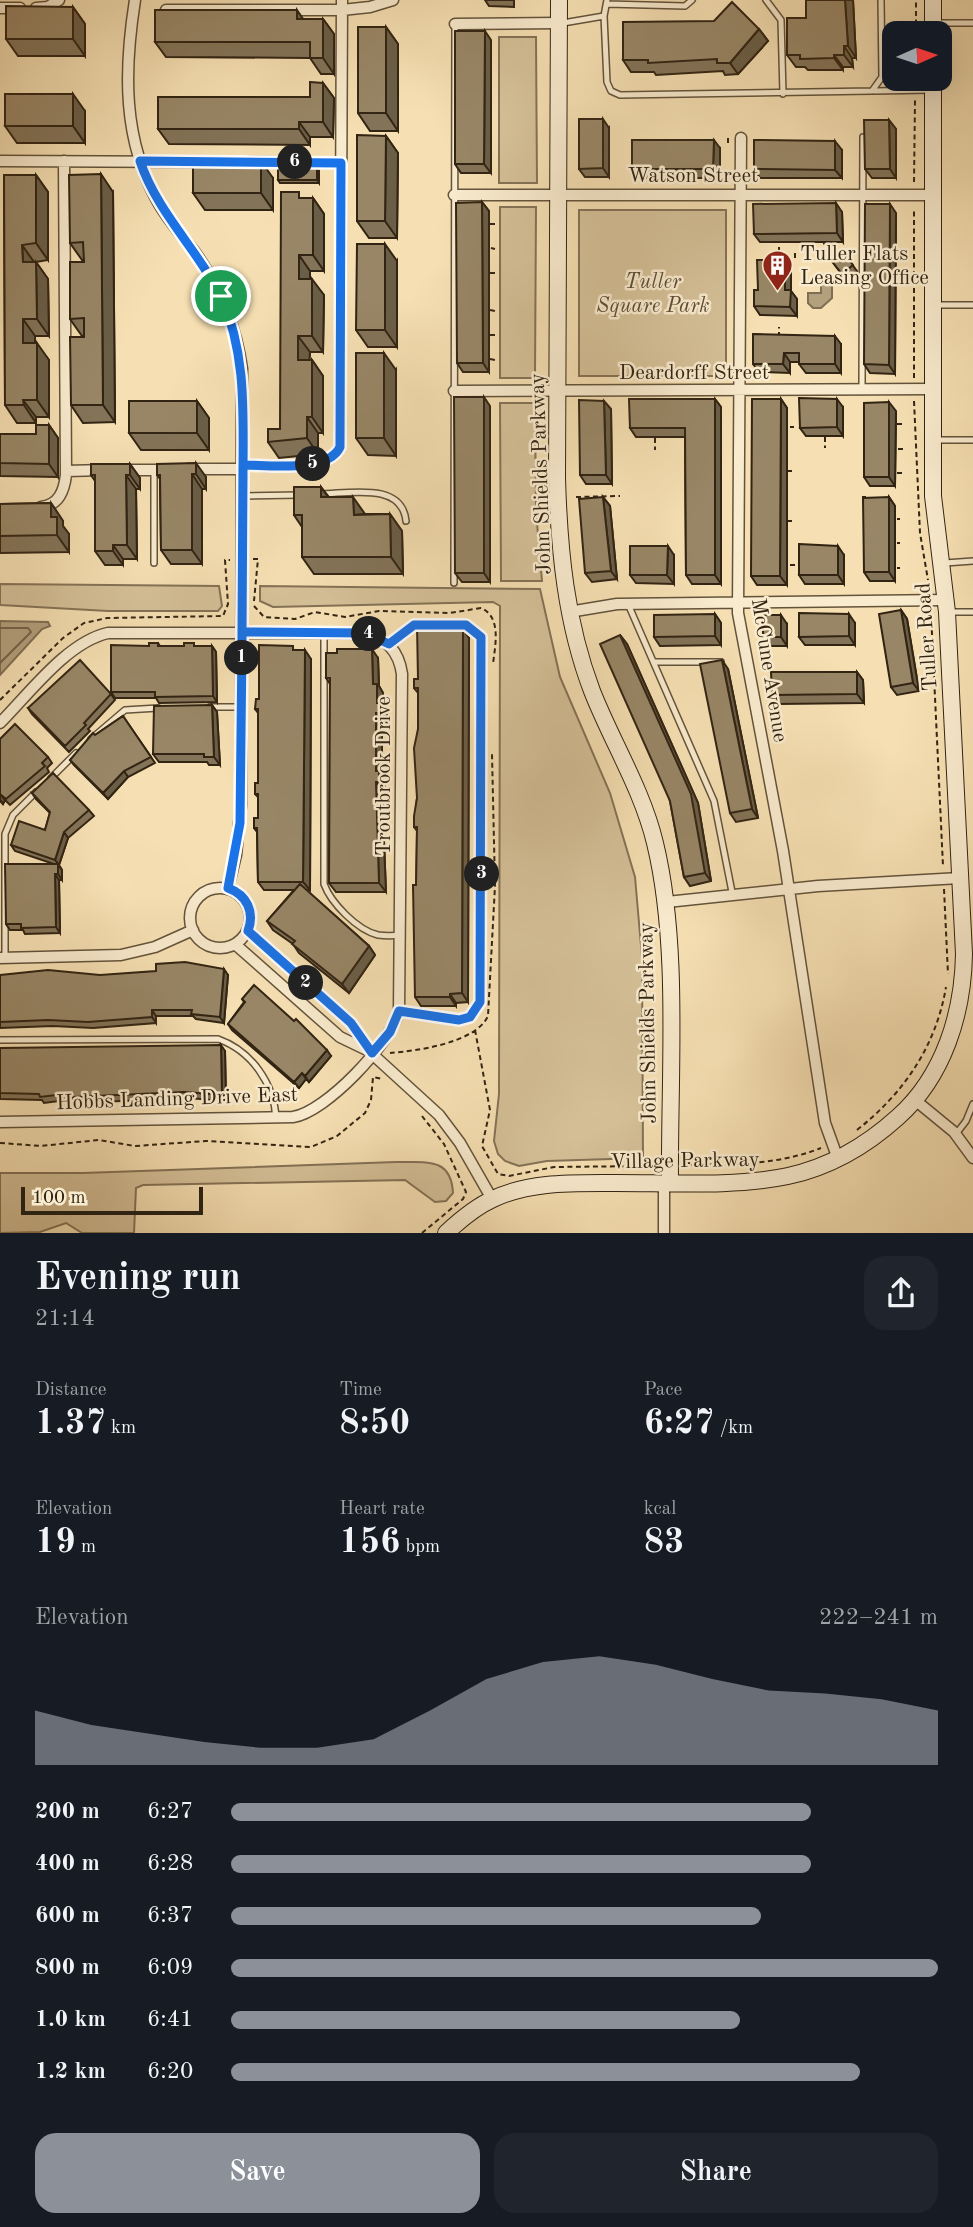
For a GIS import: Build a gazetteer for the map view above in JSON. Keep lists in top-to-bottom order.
{
  "streets": {
    "street": [
      "Watson Street",
      "Deardorff Street",
      "John Shields Parkway",
      "Tuller Road",
      "McCune Avenue",
      "Troutbrook Drive",
      "Hobbs Landing Drive East",
      "Village Parkway"
    ]
  },
  "crossings": [
    ["Watson Street", "John Shields Parkway"],
    ["Watson Street", "Tuller Road"],
    ["Watson Street", "McCune Avenue"],
    ["Deardorff Street", "John Shields Parkway"],
    ["Deardorff Street", "Tuller Road"],
    ["Deardorff Street", "McCune Avenue"],
    ["John Shields Parkway", "Village Parkway"],
    ["Tuller Road", "Village Parkway"],
    ["McCune Avenue", "Village Parkway"],
    ["Troutbrook Drive", "Hobbs Landing Drive East"]
  ],
  "parks": ["Tuller Square Park"],
  "places": {
    "building": ["Tuller Flats Leasing Office"]
  },
  "scale_bar": "100 m",
  "north": "right",
  "page": {
    "pins": [
      "6",
      "5",
      "4",
      "1",
      "3",
      "2"
    ],
    "scale": "100 m",
    "heading": ["Evening run", "21:14"],
    "stats": [
      ["Distance", "1.37 km"],
      ["Time", "8:50"],
      ["Pace", "6:27 /km"],
      ["Elevation", "19 m"],
      ["Heart rate", "156 bpm"],
      ["kcal", "83"]
    ],
    "chart": ["Elevation", "222–241 m"],
    "list": [
      {
        "name": "200 m",
        "note": "6:27"
      },
      {
        "name": "400 m",
        "note": "6:28"
      },
      {
        "name": "600 m",
        "note": "6:37"
      },
      {
        "name": "800 m",
        "note": "6:09"
      },
      {
        "name": "1.0 km",
        "note": "6:41"
      },
      {
        "name": "1.2 km",
        "note": "6:20"
      }
    ],
    "buttons": ["Save", "Share"]
  }
}
